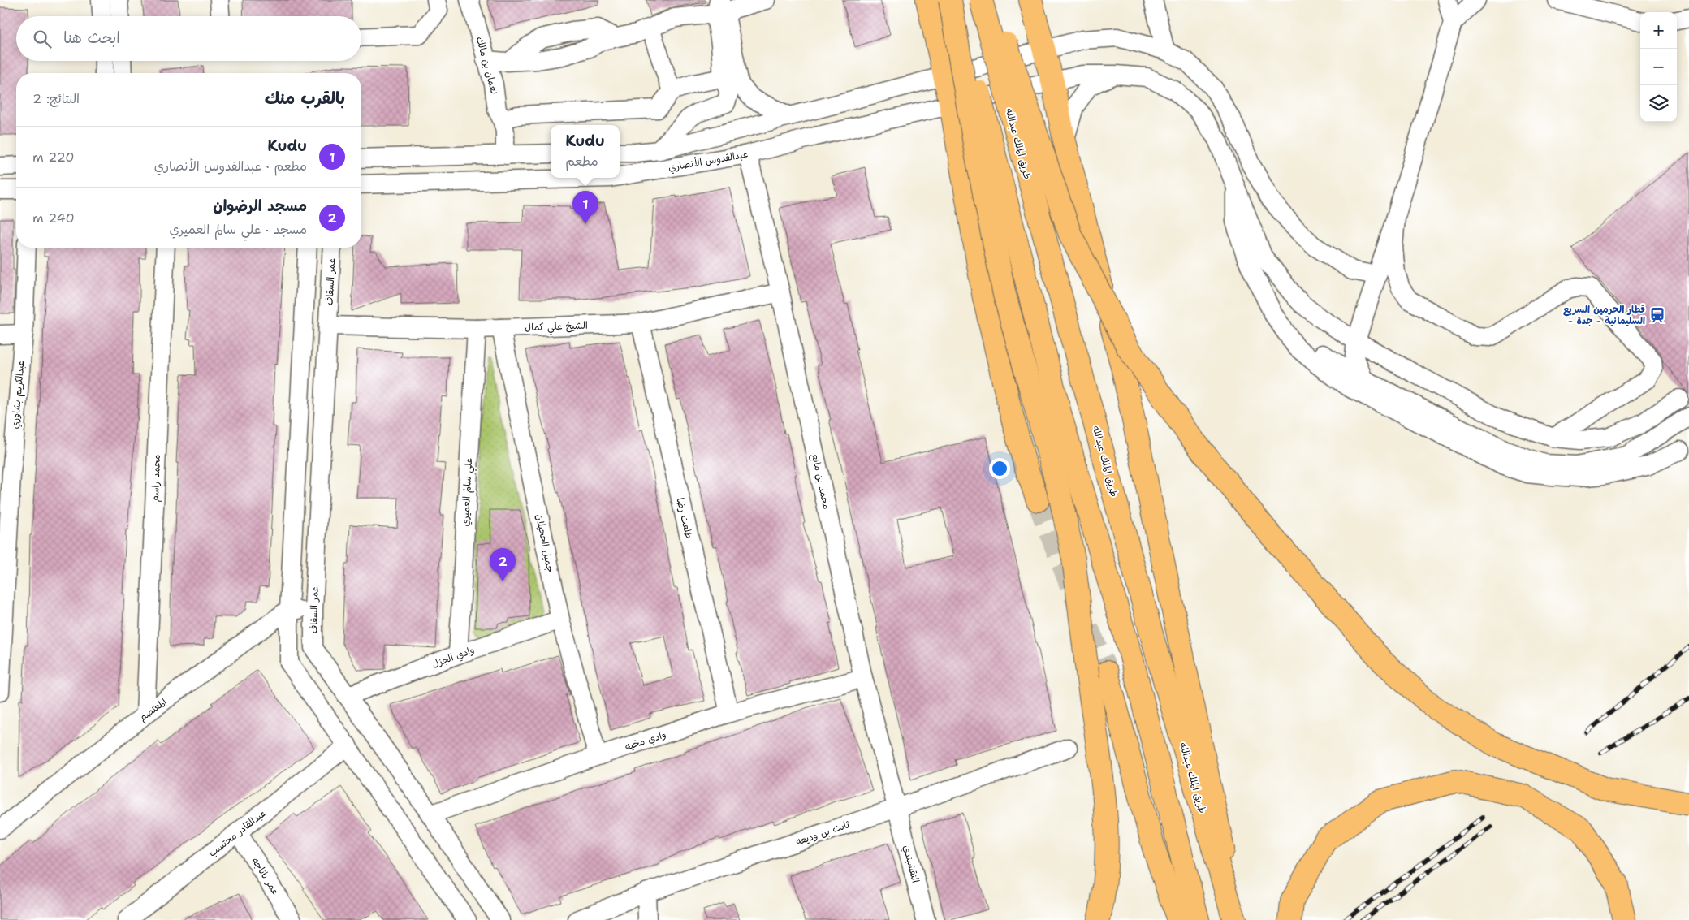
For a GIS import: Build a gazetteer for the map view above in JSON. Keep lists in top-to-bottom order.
{
  "streets": {
    "main road": ["طريق الملك عبدالله"],
    "street": [
      "نعمان بن مالك",
      "عبدالقدوس الأنصاري",
      "عمر السقاف",
      "الشيخ علي كمال",
      "عبدالكريم بشاوري",
      "محمد راسم",
      "محمد بن مانع",
      "علي سالم العميري",
      "طلعت رضا",
      "جميل الحجيلان",
      "وادي الجزل",
      "المعتصم",
      "وادي مخيه",
      "عبدالقادر محتسب",
      "ثابت بن وديعه",
      "النقشبندي",
      "عمر باناجه"
    ]
  },
  "crossings": [
    ["عبدالقدوس الأنصاري", "محمد بن مانع"],
    ["عمر السقاف", "الشيخ علي كمال"],
    ["عمر السقاف", "وادي الجزل"],
    ["عمر السقاف", "وادي مخيه"],
    ["الشيخ علي كمال", "محمد بن مانع"],
    ["الشيخ علي كمال", "علي سالم العميري"],
    ["الشيخ علي كمال", "طلعت رضا"],
    ["الشيخ علي كمال", "جميل الحجيلان"],
    ["محمد راسم", "المعتصم"],
    ["محمد بن مانع", "وادي مخيه"],
    ["محمد بن مانع", "ثابت بن وديعه"],
    ["محمد بن مانع", "النقشبندي"],
    ["علي سالم العميري", "وادي الجزل"],
    ["طلعت رضا", "وادي مخيه"],
    ["جميل الحجيلان", "وادي الجزل"],
    ["جميل الحجيلان", "وادي مخيه"],
    ["عبدالقادر محتسب", "عمر باناجه"],
    ["ثابت بن وديعه", "النقشبندي"]
  ],
  "places": {
    "station": ["قطار الحرمين السريع - السليمانية - جدة"]
  },
  "page": {
    "map_buttons": ["+", "−"],
    "search": "ابحث هنا",
    "heading": ["بالقرب منك", "النتائج: 2"],
    "popup": ["Kudu", "مطعم"],
    "list": [
      {
        "mark": "1",
        "name": "Kudu",
        "note": "مطعم · عبدالقدوس الأنصاري",
        "value": "220 m"
      },
      {
        "mark": "2",
        "name": "مسجد الرضوان",
        "note": "مسجد · علي سالم العميري",
        "value": "240 m"
      }
    ],
    "pins": ["1", "2"]
  }
}
